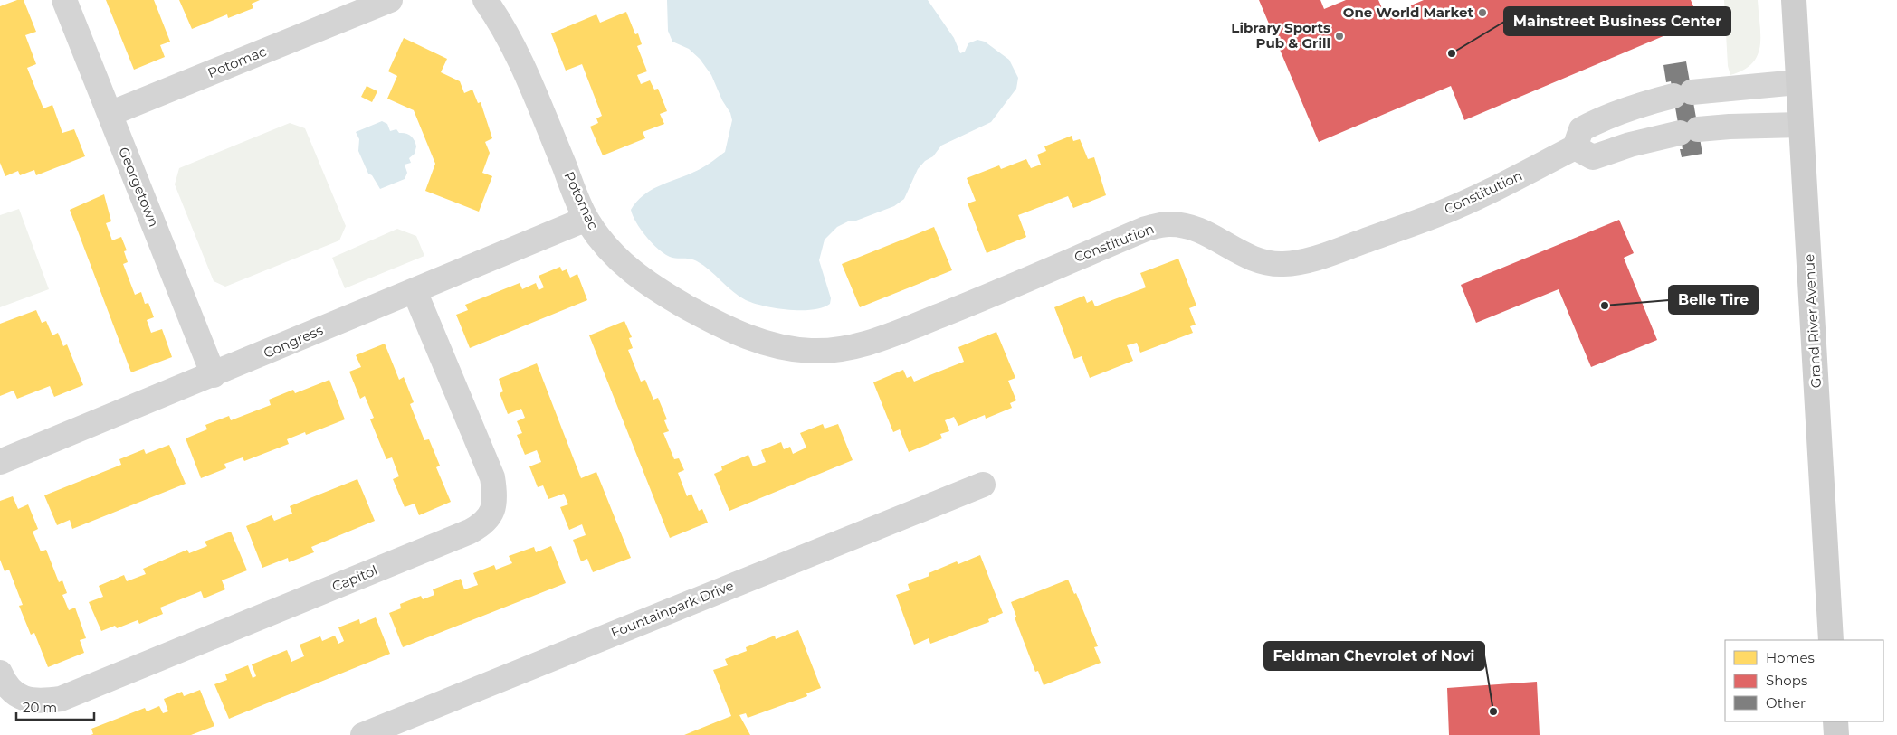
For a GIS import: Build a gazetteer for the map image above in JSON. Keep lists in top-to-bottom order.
{
  "streets": {
    "main road": ["Grand River Avenue"],
    "street": [
      "Potomac",
      "Georgetown",
      "Constitution",
      "Congress",
      "Capitol",
      "Fountainpark Drive"
    ]
  },
  "crossings": [
    ["Potomac", "Georgetown"],
    ["Potomac", "Constitution"],
    ["Potomac", "Congress"],
    ["Georgetown", "Congress"],
    ["Congress", "Capitol"]
  ],
  "places": [
    "One World Market",
    "Library Sports Pub & Grill",
    "Mainstreet Business Center",
    "Belle Tire",
    "Feldman Chevrolet of Novi"
  ],
  "legend": ["Homes", "Shops", "Other"],
  "scale_bar": "20 m"
}
